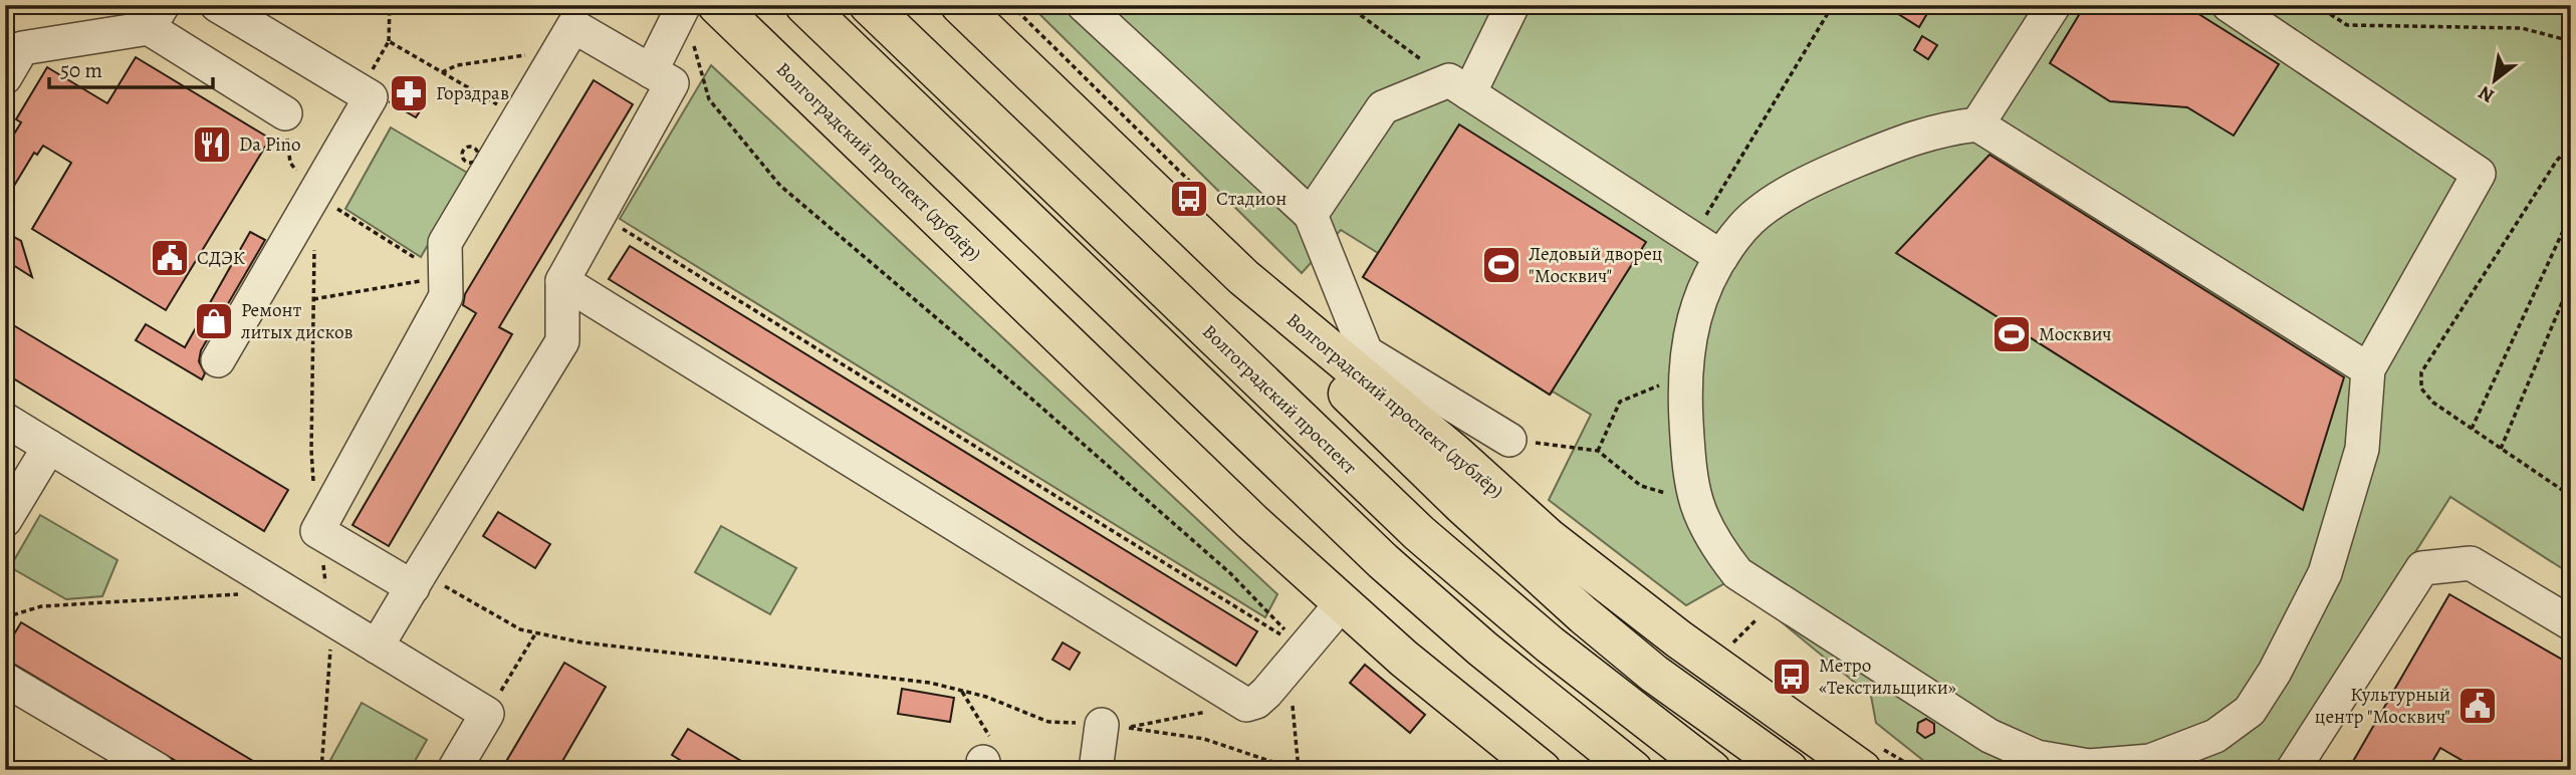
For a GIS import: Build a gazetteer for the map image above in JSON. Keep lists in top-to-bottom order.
{
  "streets": {
    "main road": ["Волгоградский проспект (дублёр)", "Волгоградский проспект"]
  },
  "places": {
    "pharmacy": ["Горздрав"],
    "restaurant": ["Da Pino"],
    "bus stop": ["Стадион", "Метро «Текстильщики»"],
    "public building": ["СДЭК", "Культурный центр \"Москвич\""],
    "sports": ["Ледовый дворец \"Москвич\"", "Москвич"],
    "shop": ["Ремонт литых дисков"]
  },
  "scale_bar": "50 m",
  "north": "bottom left"
}
